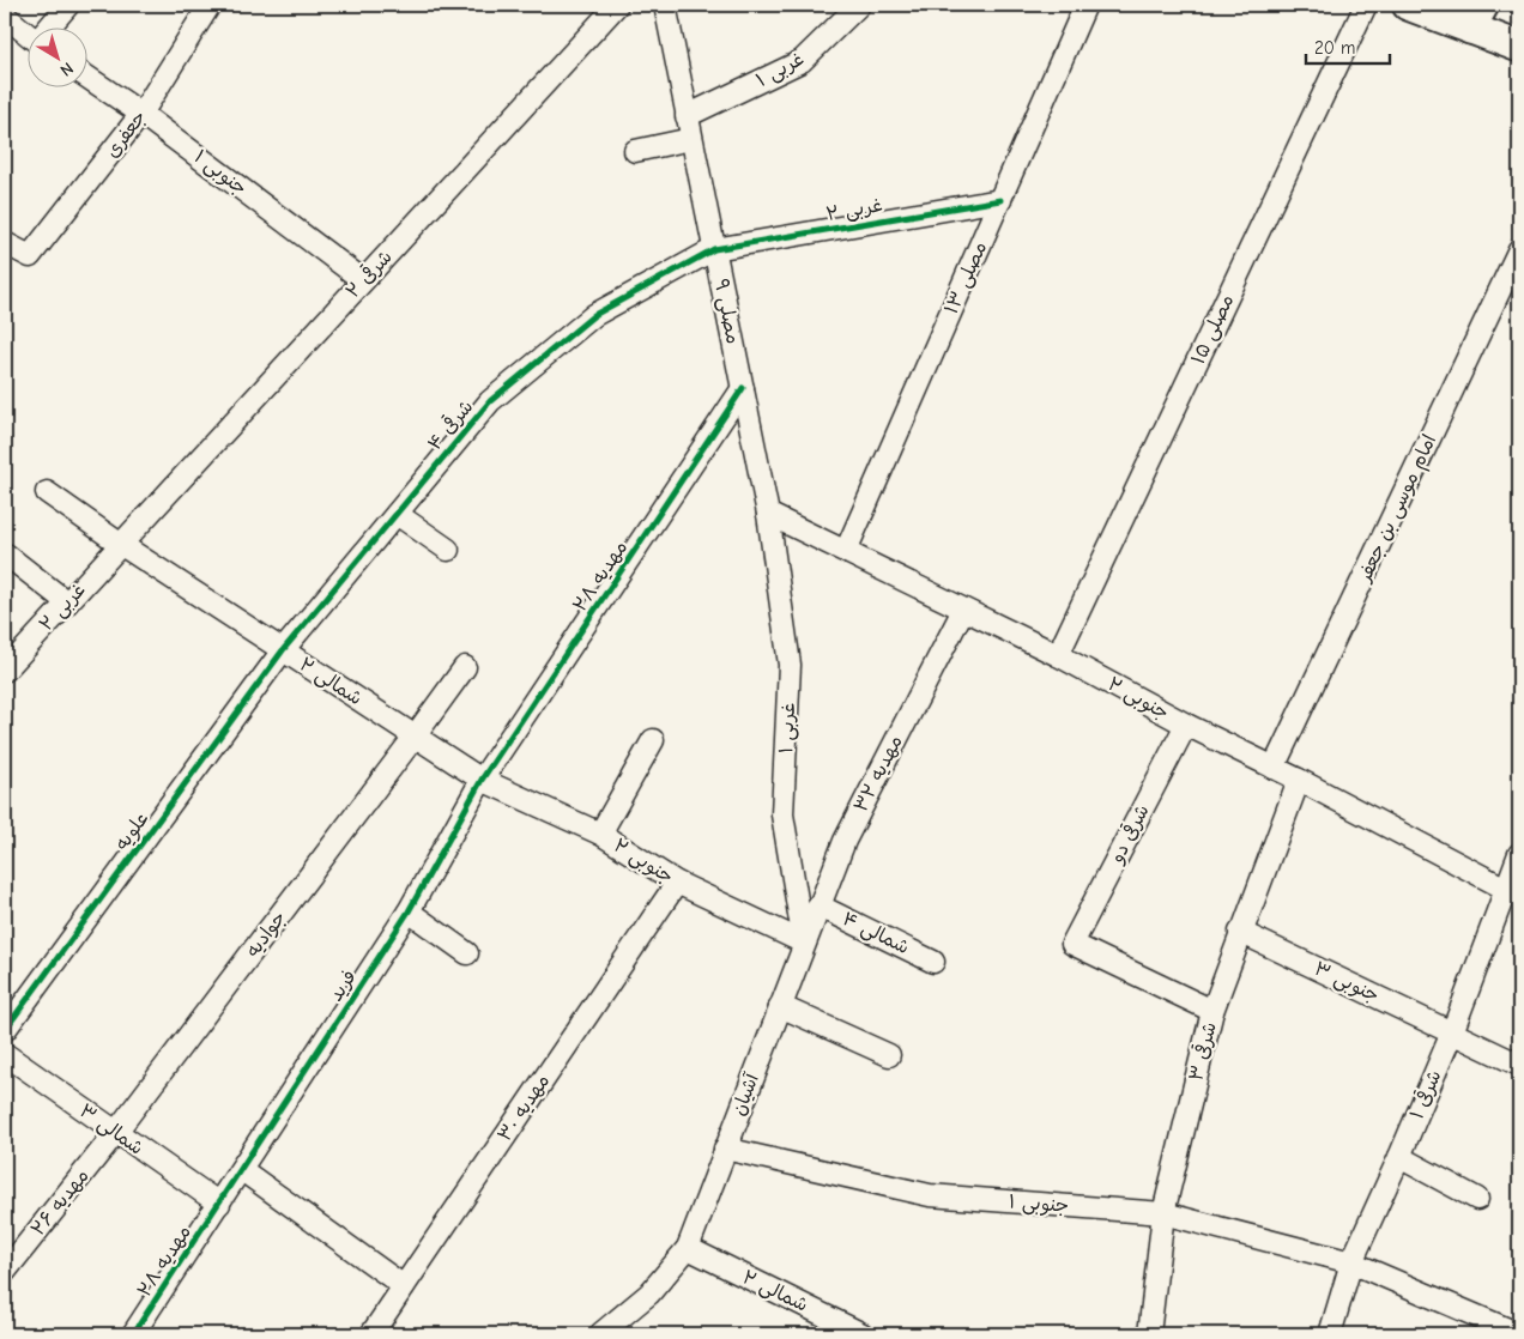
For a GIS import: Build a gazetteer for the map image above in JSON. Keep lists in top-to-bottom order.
{
  "streets": {
    "street": [
      "۱ غربی",
      "جعفری",
      "۱ جنوبی",
      "۲ غربی",
      "۲ شرقی",
      "مصلی ۱۳",
      "مصلی ۹",
      "مصلی ۱۵",
      "۴ شرقی",
      "امام موسی بن جعفر",
      "مهدیه ۲۸",
      "۲ شمالی",
      "جنوبی ۲",
      "مهدیه ۳۲",
      "علویه",
      "شرقی دو",
      "۲ جنوبی",
      "شمالی ۴",
      "جوادیه",
      "جنوبی ۳",
      "فرید",
      "شرقی ۳",
      "آشیان",
      "شرقی ۱",
      "مهدیه ۳۰",
      "۳ شمالی",
      "مهدیه ۲۶",
      "جنوبی ۱",
      "شمالی ۲"
    ]
  },
  "crossings": [
    ["۱ غربی", "مصلی ۹"],
    ["۱ غربی", "جنوبی ۲"],
    ["۱ غربی", "مهدیه ۳۲"],
    ["۱ غربی", "۲ جنوبی"],
    ["۱ غربی", "آشیان"],
    ["جعفری", "۱ جنوبی"],
    ["۱ جنوبی", "۲ شرقی"],
    ["۲ غربی", "۲ شرقی"],
    ["۲ غربی", "مصلی ۱۳"],
    ["۲ غربی", "مصلی ۹"],
    ["۲ غربی", "۴ شرقی"],
    ["۲ غربی", "۲ شمالی"],
    ["۲ شرقی", "۲ شمالی"],
    ["مصلی ۱۳", "جنوبی ۲"],
    ["مصلی ۹", "۴ شرقی"],
    ["مصلی ۹", "مهدیه ۲۸"],
    ["مصلی ۹", "جنوبی ۲"],
    ["مصلی ۱۵", "جنوبی ۲"],
    ["۴ شرقی", "۲ شمالی"],
    ["۴ شرقی", "علویه"],
    ["امام موسی بن جعفر", "جنوبی ۲"],
    ["مهدیه ۲۸", "۲ شمالی"],
    ["مهدیه ۲۸", "۲ جنوبی"],
    ["مهدیه ۲۸", "فرید"],
    ["مهدیه ۲۸", "۳ شمالی"],
    ["۲ شمالی", "علویه"],
    ["۲ شمالی", "۲ جنوبی"],
    ["۲ شمالی", "جوادیه"],
    ["۲ شمالی", "فرید"],
    ["جنوبی ۲", "مهدیه ۳۲"],
    ["جنوبی ۲", "شرقی دو"],
    ["جنوبی ۲", "شرقی ۳"],
    ["جنوبی ۲", "شرقی ۱"],
    ["مهدیه ۳۲", "۲ جنوبی"],
    ["مهدیه ۳۲", "شمالی ۴"],
    ["مهدیه ۳۲", "آشیان"],
    ["شرقی دو", "شرقی ۳"],
    ["۲ جنوبی", "فرید"],
    ["۲ جنوبی", "آشیان"],
    ["۲ جنوبی", "مهدیه ۳۰"],
    ["جوادیه", "۳ شمالی"],
    ["جوادیه", "مهدیه ۲۶"],
    ["جنوبی ۳", "شرقی ۳"],
    ["جنوبی ۳", "شرقی ۱"],
    ["فرید", "۳ شمالی"],
    ["شرقی ۳", "جنوبی ۱"],
    ["آشیان", "جنوبی ۱"],
    ["آشیان", "شمالی ۲"],
    ["شرقی ۱", "جنوبی ۱"],
    ["۳ شمالی", "مهدیه ۲۶"]
  ],
  "scale_bar": "20 m",
  "north": "bottom right"
}
